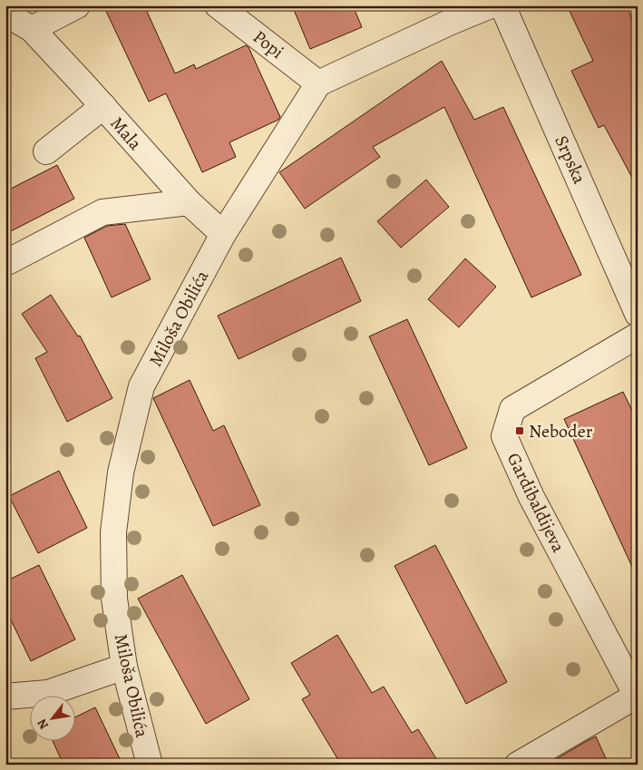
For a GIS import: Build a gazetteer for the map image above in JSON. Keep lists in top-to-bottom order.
{
  "streets": {
    "street": [
      "Popi",
      "Mala",
      "Srpska",
      "Miloša Obilića",
      "Gardibaldijeva"
    ]
  },
  "crossings": [
    ["Popi", "Miloša Obilića"],
    ["Mala", "Miloša Obilića"]
  ],
  "places": {
    "transit": ["Neboder"]
  },
  "north": "bottom left"
}
